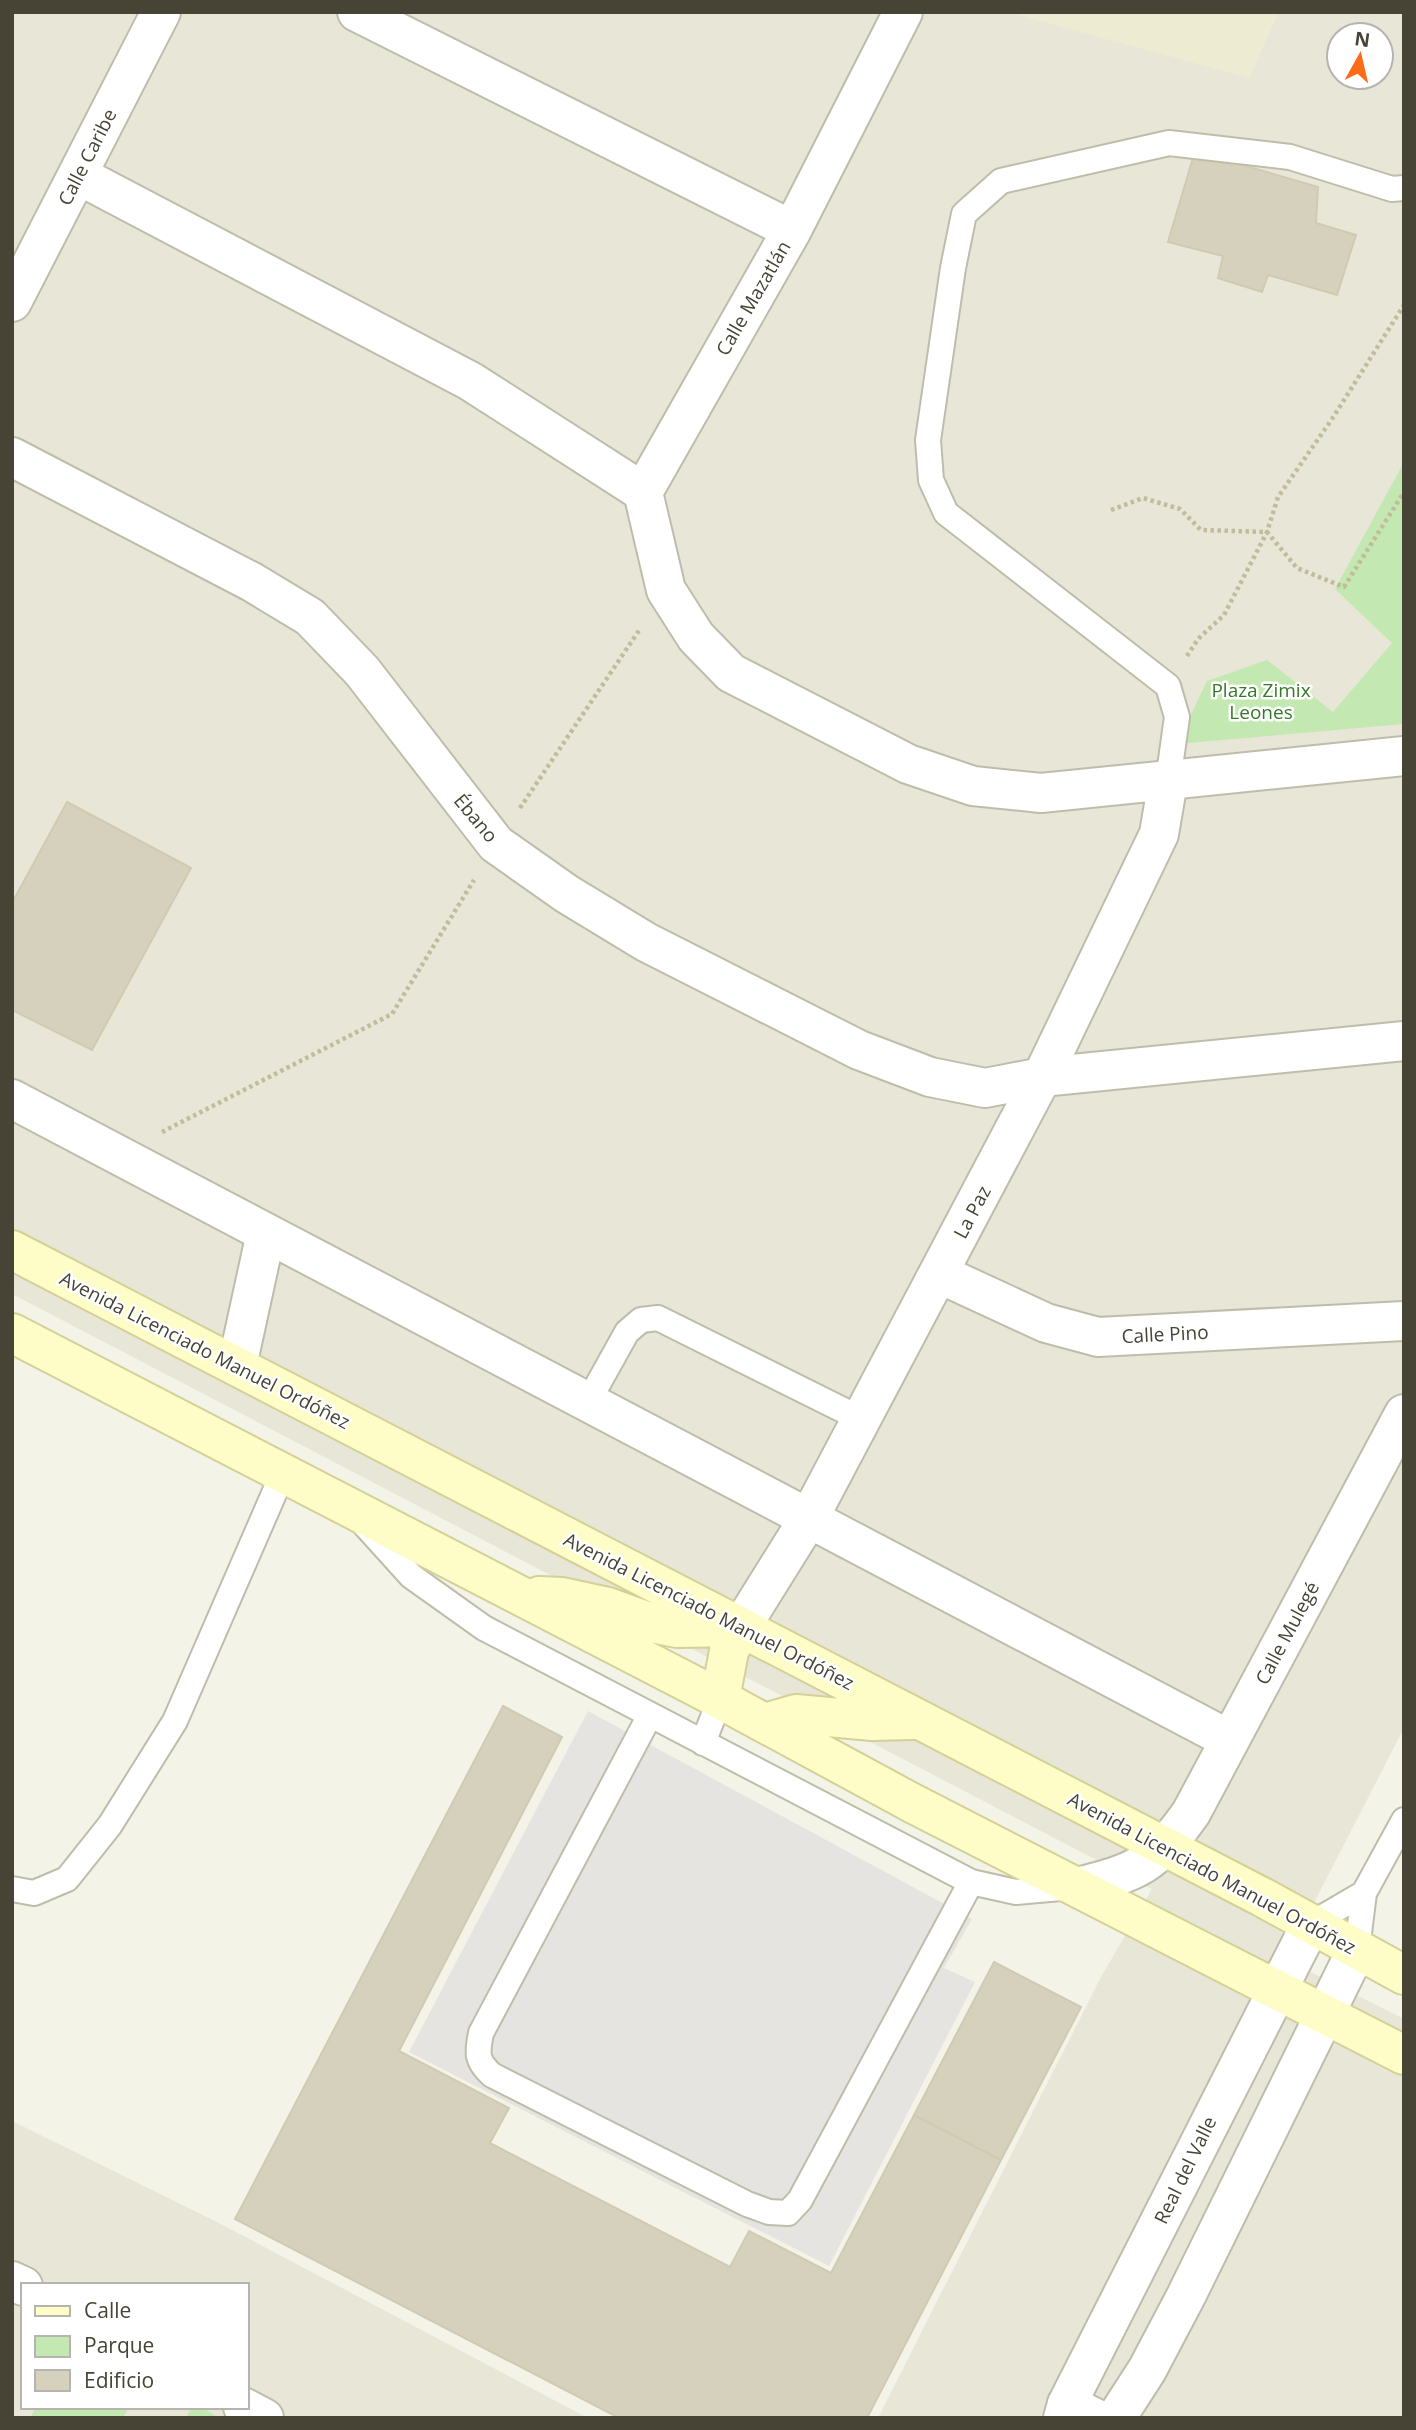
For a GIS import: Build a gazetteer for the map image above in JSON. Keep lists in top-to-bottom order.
{
  "streets": {
    "main road": ["Avenida Licenciado Manuel Ordóñez"],
    "street": [
      "Calle Caribe",
      "Calle Mazatlán",
      "Ébano",
      "La Paz",
      "Calle Pino",
      "Calle Mulegé",
      "Real del Valle"
    ]
  },
  "crossings": [
    ["Ébano", "La Paz"],
    ["La Paz", "Calle Pino"],
    ["La Paz", "Avenida Licenciado Manuel Ordóñez"],
    ["Avenida Licenciado Manuel Ordóñez", "Calle Mulegé"],
    ["Avenida Licenciado Manuel Ordóñez", "Real del Valle"]
  ],
  "parks": ["Plaza Zimix Leones"],
  "legend": ["Calle", "Parque", "Edificio"],
  "north": "top"
}
